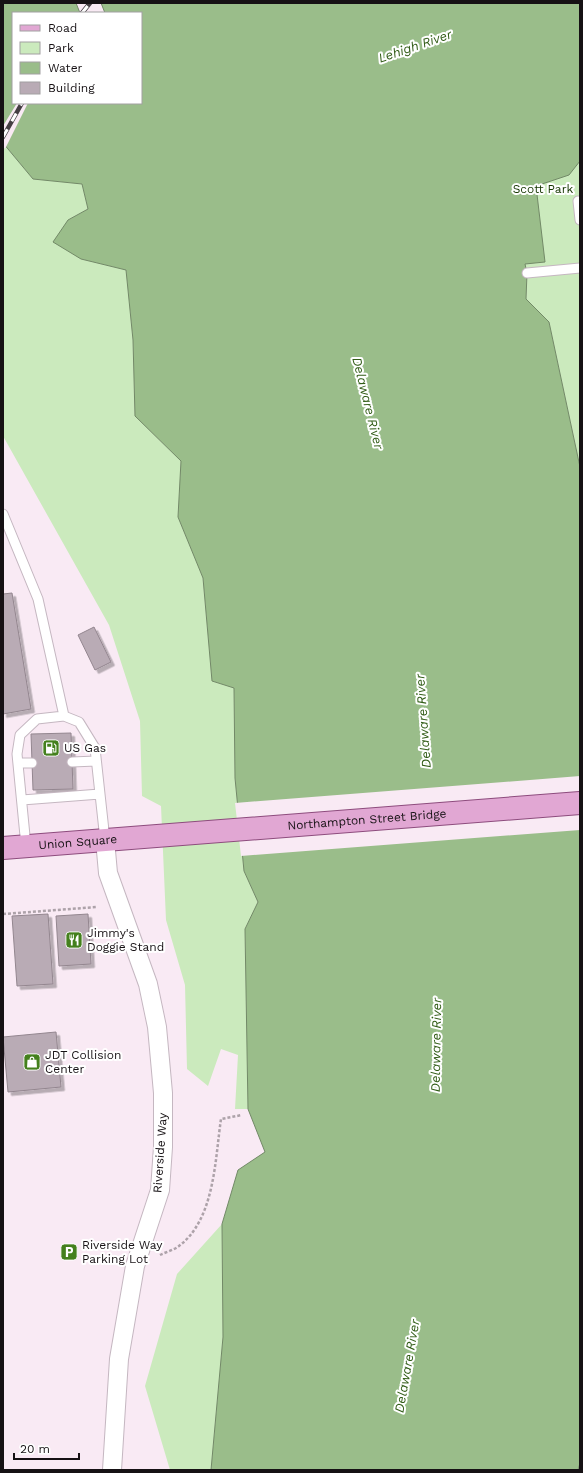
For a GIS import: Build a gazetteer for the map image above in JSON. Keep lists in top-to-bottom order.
{
  "streets": {
    "main road": ["Northampton Street Bridge", "Union Square"],
    "street": ["Riverside Way"]
  },
  "crossings": [
    ["Northampton Street Bridge", "Union Square"],
    ["Union Square", "Riverside Way"]
  ],
  "water": ["Lehigh River", "Delaware River"],
  "parks": ["Scott Park"],
  "places": {
    "fuel station": ["US Gas"],
    "restaurant": ["Jimmy's Doggie Stand"],
    "shop": ["JDT Collision Center"],
    "parking": ["Riverside Way Parking Lot"]
  },
  "legend": [
    "Road",
    "Park",
    "Water",
    "Building"
  ],
  "scale_bar": "20 m"
}
